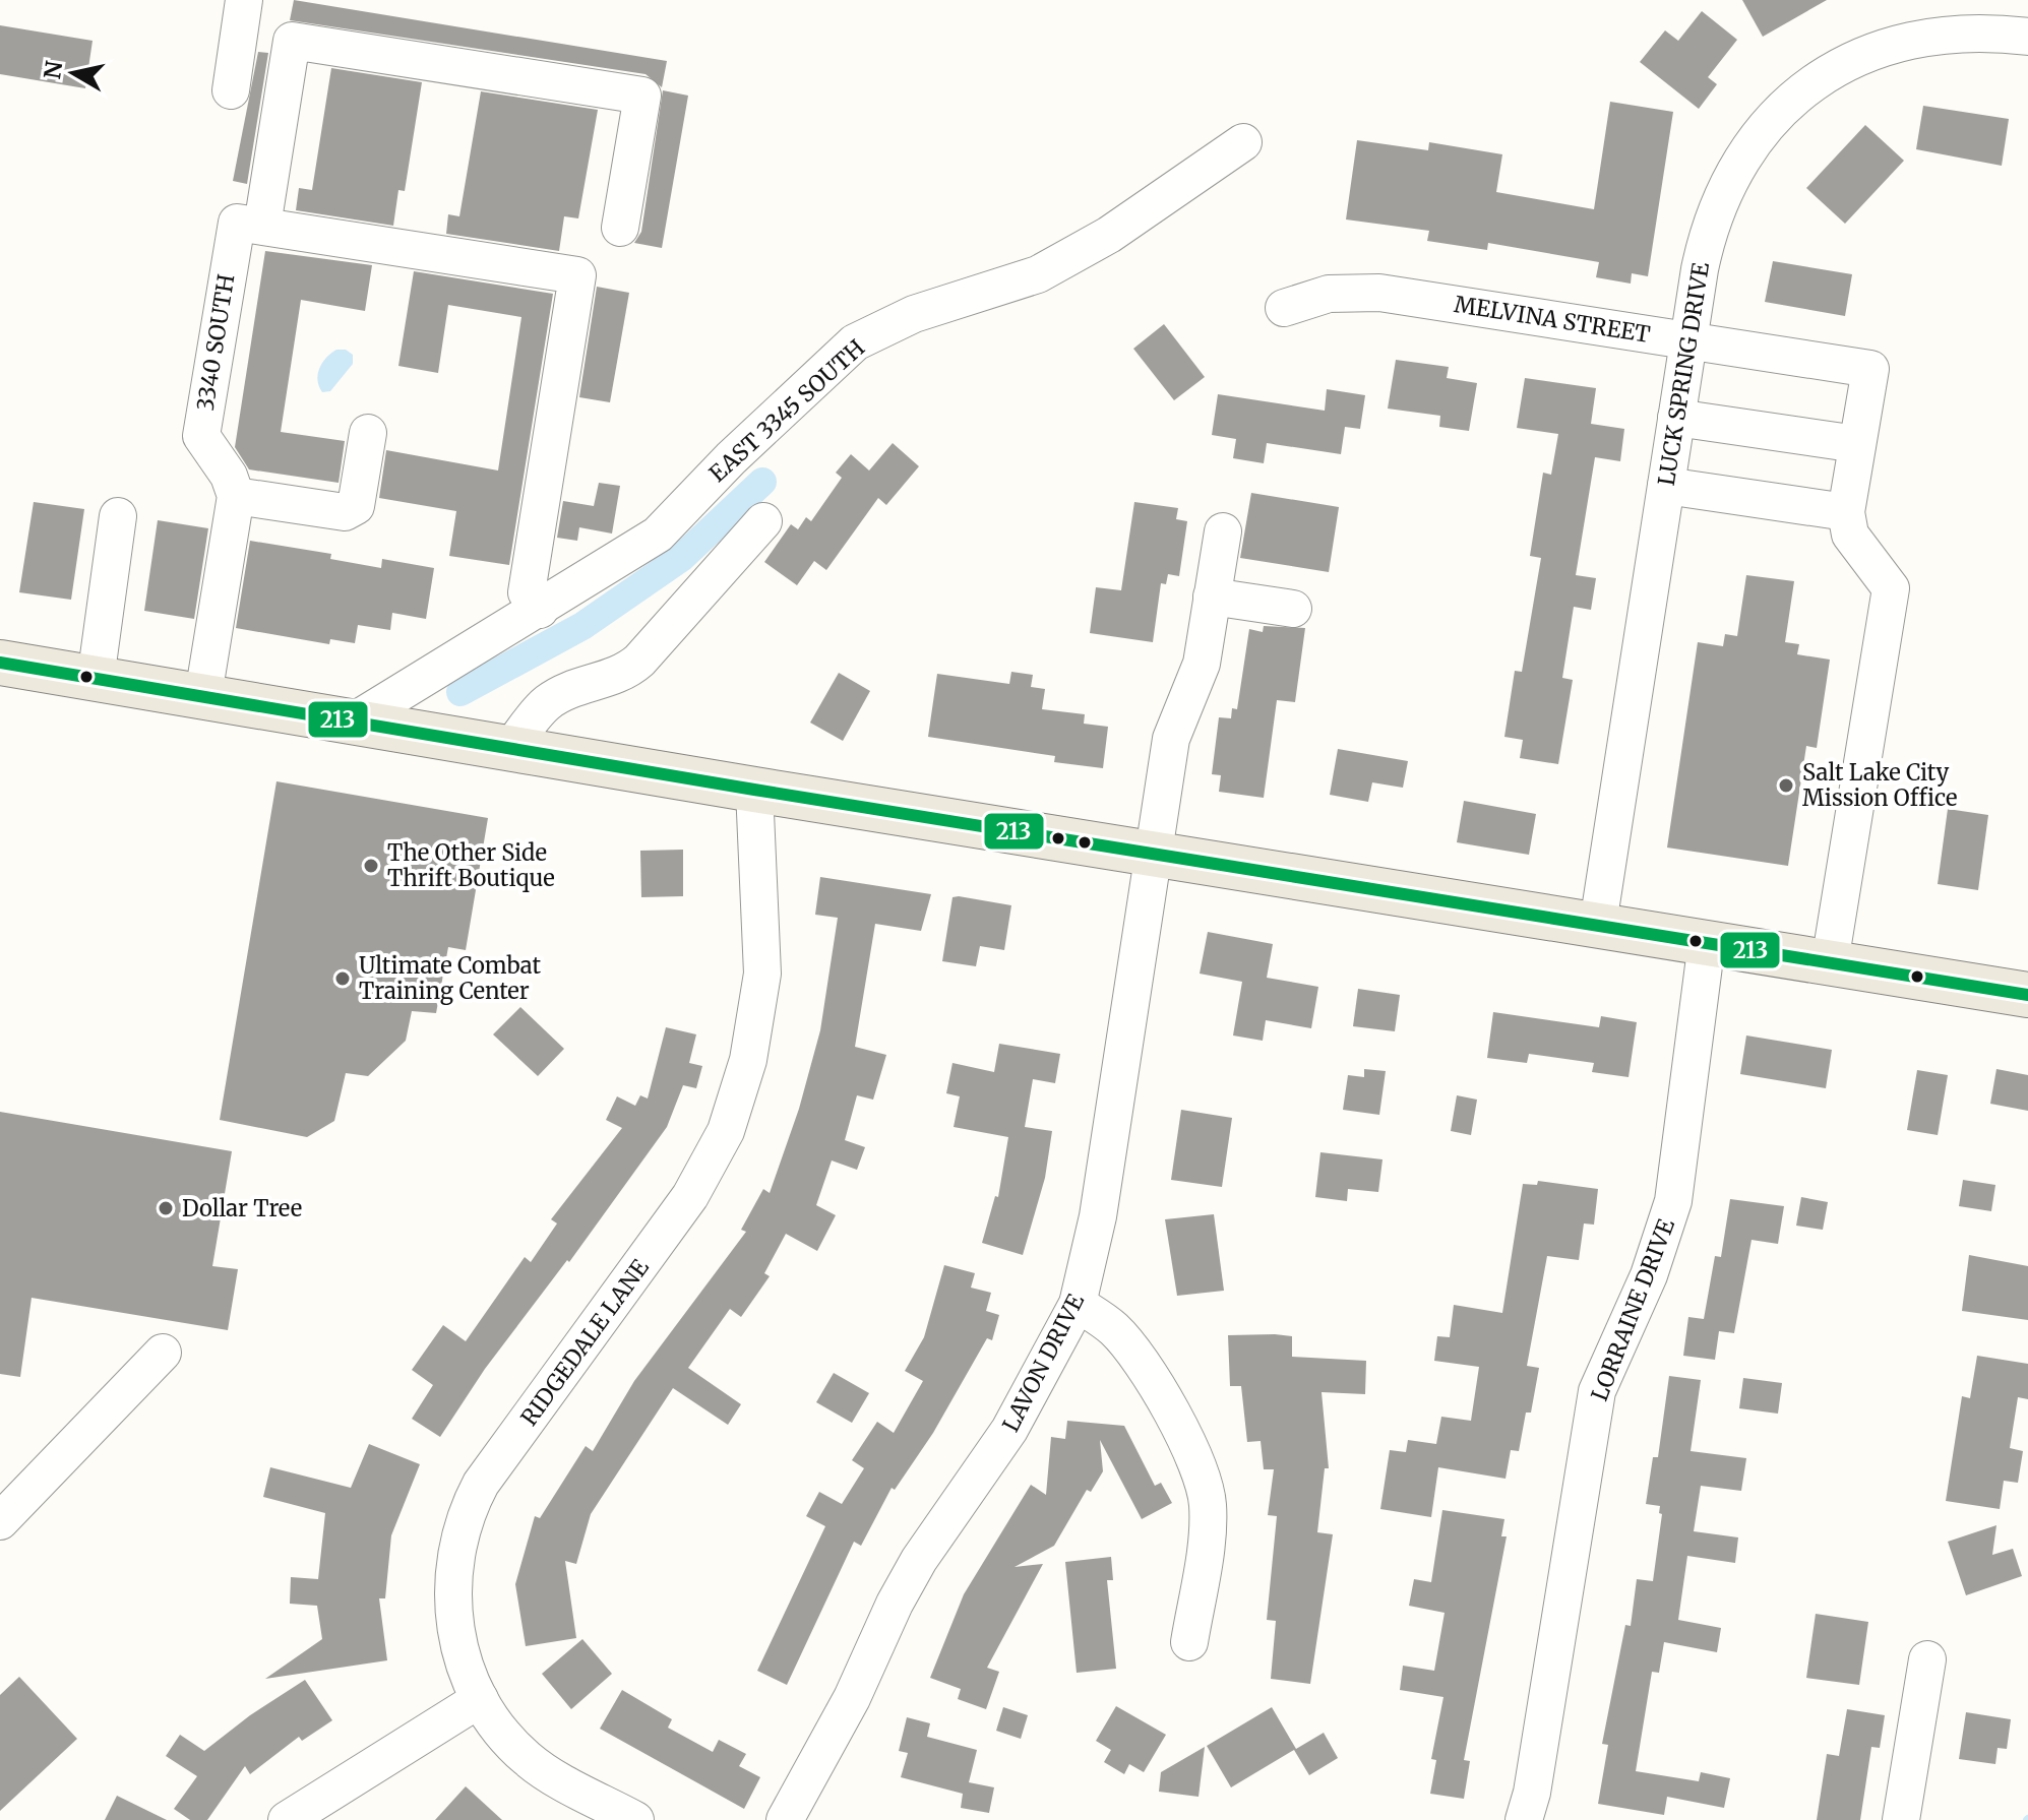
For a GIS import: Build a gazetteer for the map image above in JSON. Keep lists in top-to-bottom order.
{
  "streets": {
    "street": [
      "MELVINA STREET",
      "3340 SOUTH",
      "LUCK SPRING DRIVE",
      "EAST 3345 SOUTH",
      "LORRAINE DRIVE",
      "RIDGEDALE LANE",
      "LAVON DRIVE"
    ]
  },
  "crossings": [
    ["MELVINA STREET", "LUCK SPRING DRIVE"]
  ],
  "places": [
    "Salt Lake City Mission Office",
    "The Other Side Thrift Boutique",
    "Ultimate Combat Training Center",
    "Dollar Tree"
  ],
  "lines": ["transit line 213"],
  "north": "left"
}
